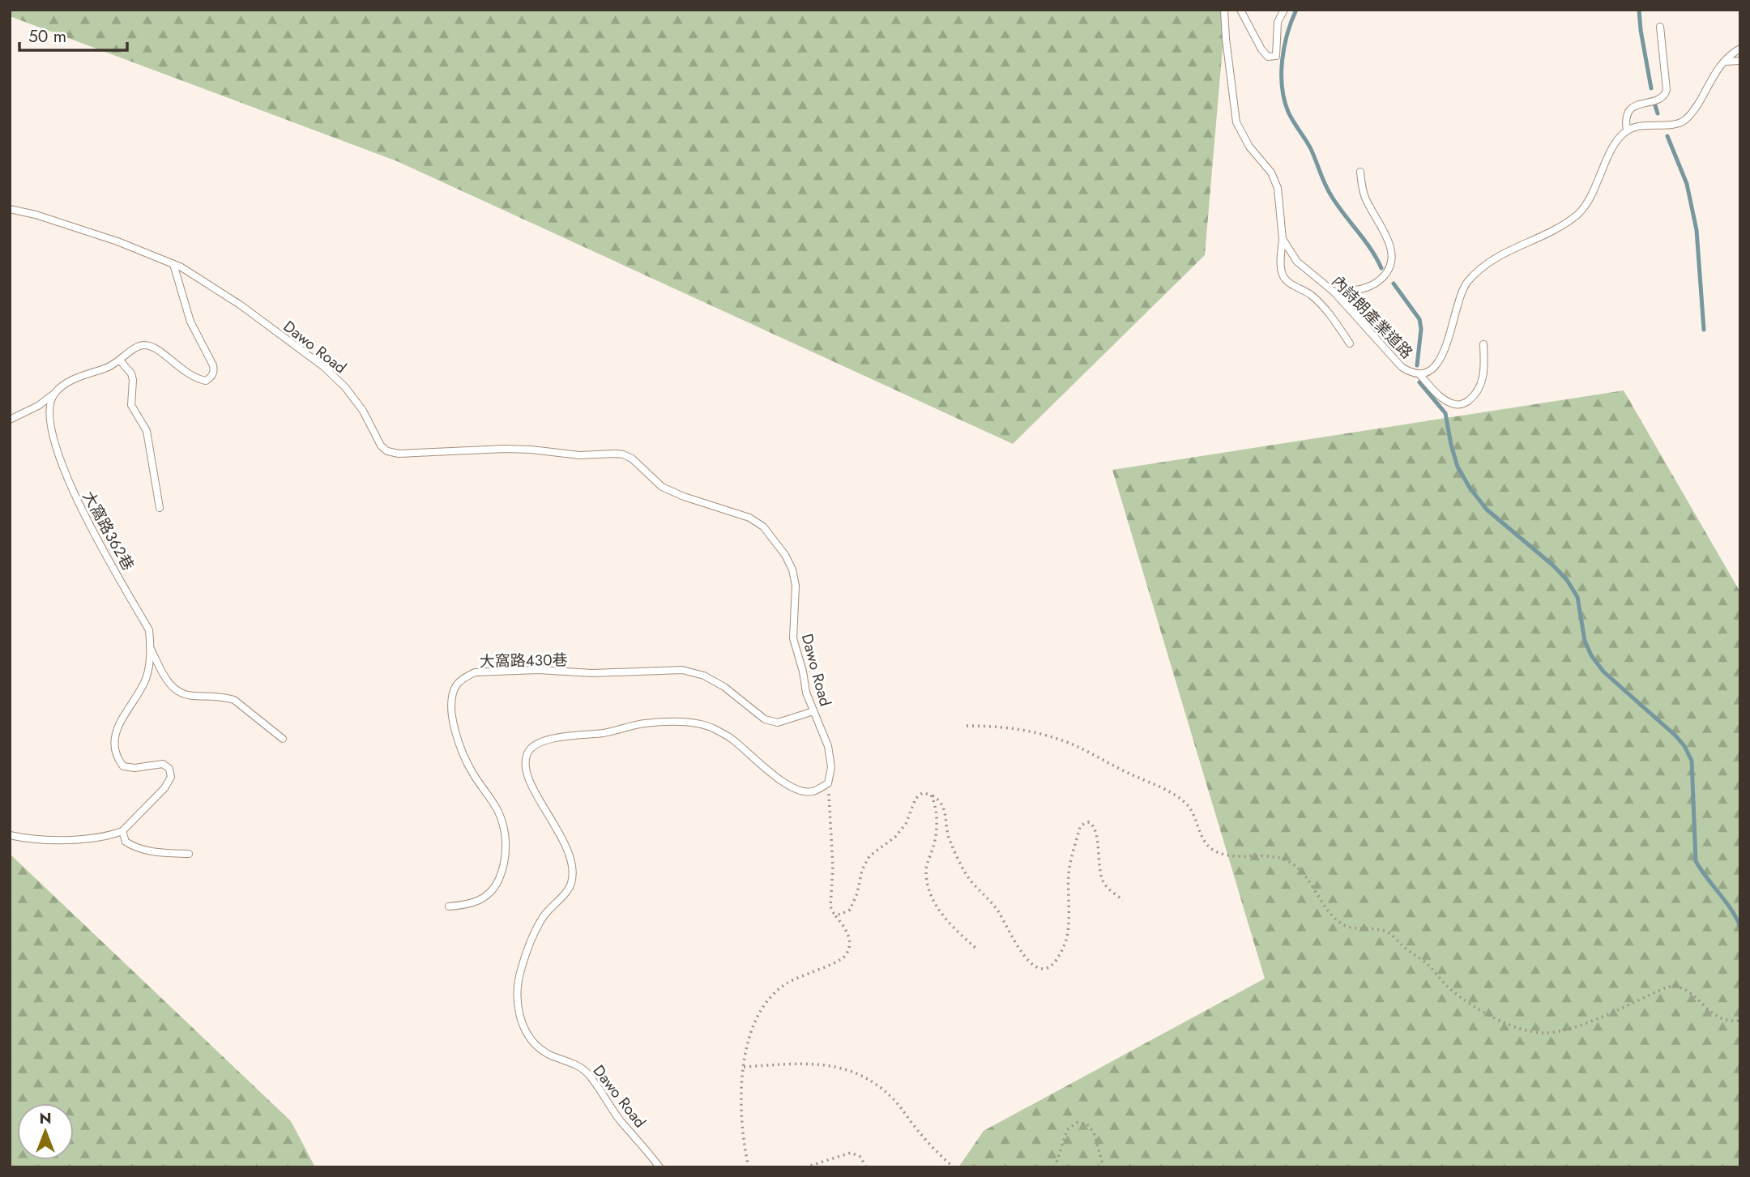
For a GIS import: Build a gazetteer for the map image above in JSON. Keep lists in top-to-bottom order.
{
  "streets": {
    "lane": [
      "內詩朗產業道路",
      "Dawo Road",
      "大窩路362巷",
      "大窩路430巷"
    ]
  },
  "crossings": [
    ["Dawo Road", "大窩路430巷"]
  ],
  "scale_bar": "50 m",
  "north": "top"
}
